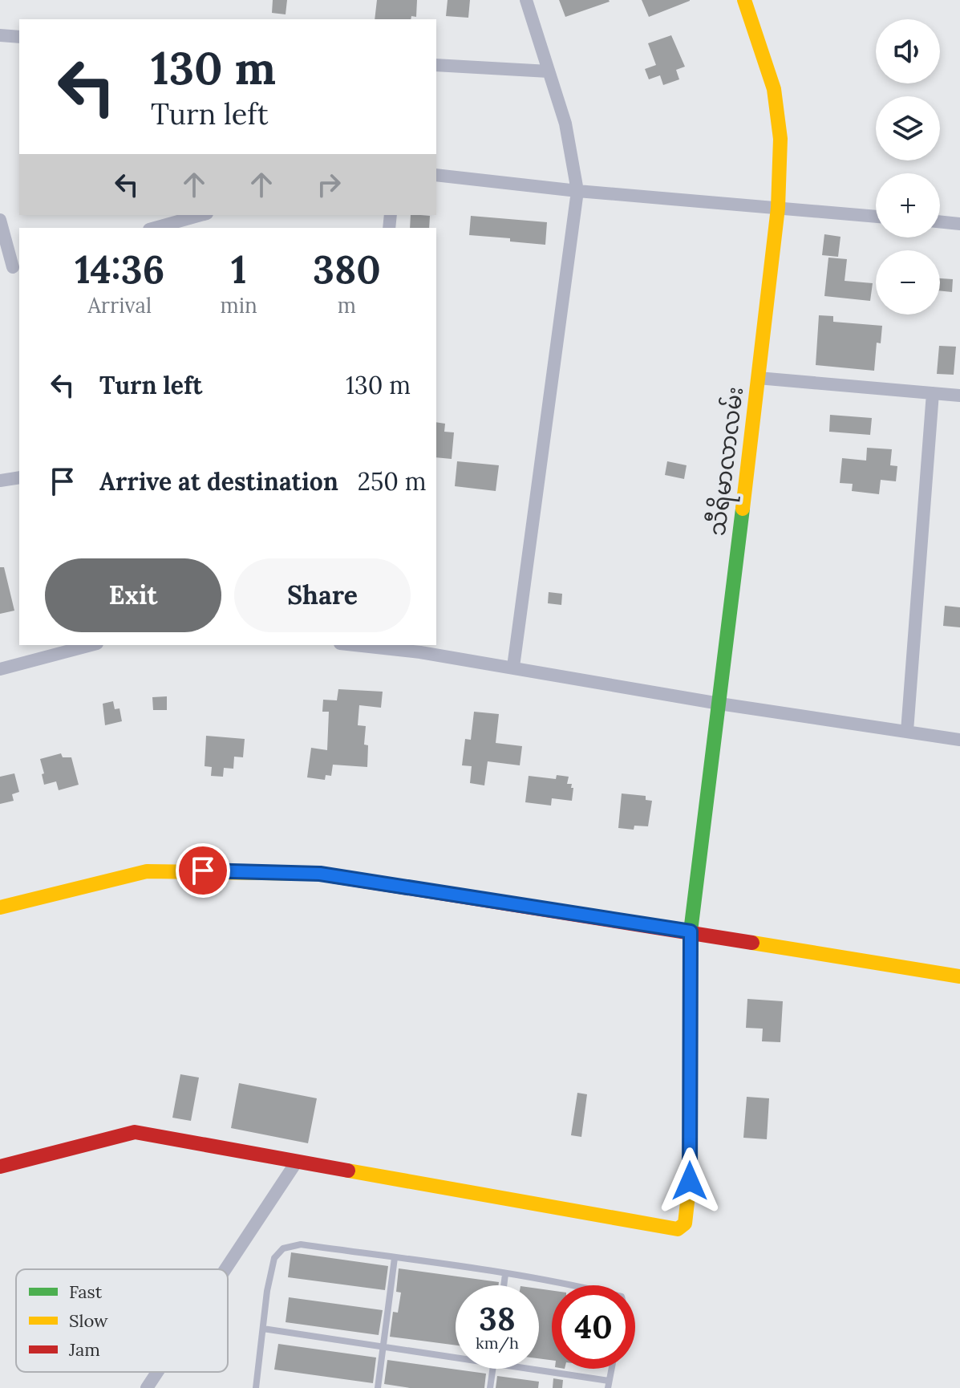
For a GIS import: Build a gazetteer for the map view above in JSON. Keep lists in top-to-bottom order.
{
  "streets": {
    "street": ["သီရိမာလာလမ်း"]
  },
  "legend": ["Fast", "Slow", "Jam"],
  "page": {
    "map_buttons": ["+", "−"],
    "turn": ["130 m", "Turn left"],
    "eta": [
      "14:36",
      "Arrival",
      "1",
      "min",
      "380",
      "m"
    ],
    "list": [
      {
        "name": "Turn left",
        "value": "130 m"
      },
      {
        "name": "Arrive at destination",
        "value": "250 m"
      }
    ],
    "buttons": ["Exit", "Share"],
    "speed": "38 km/h",
    "limit": "40"
  }
}
